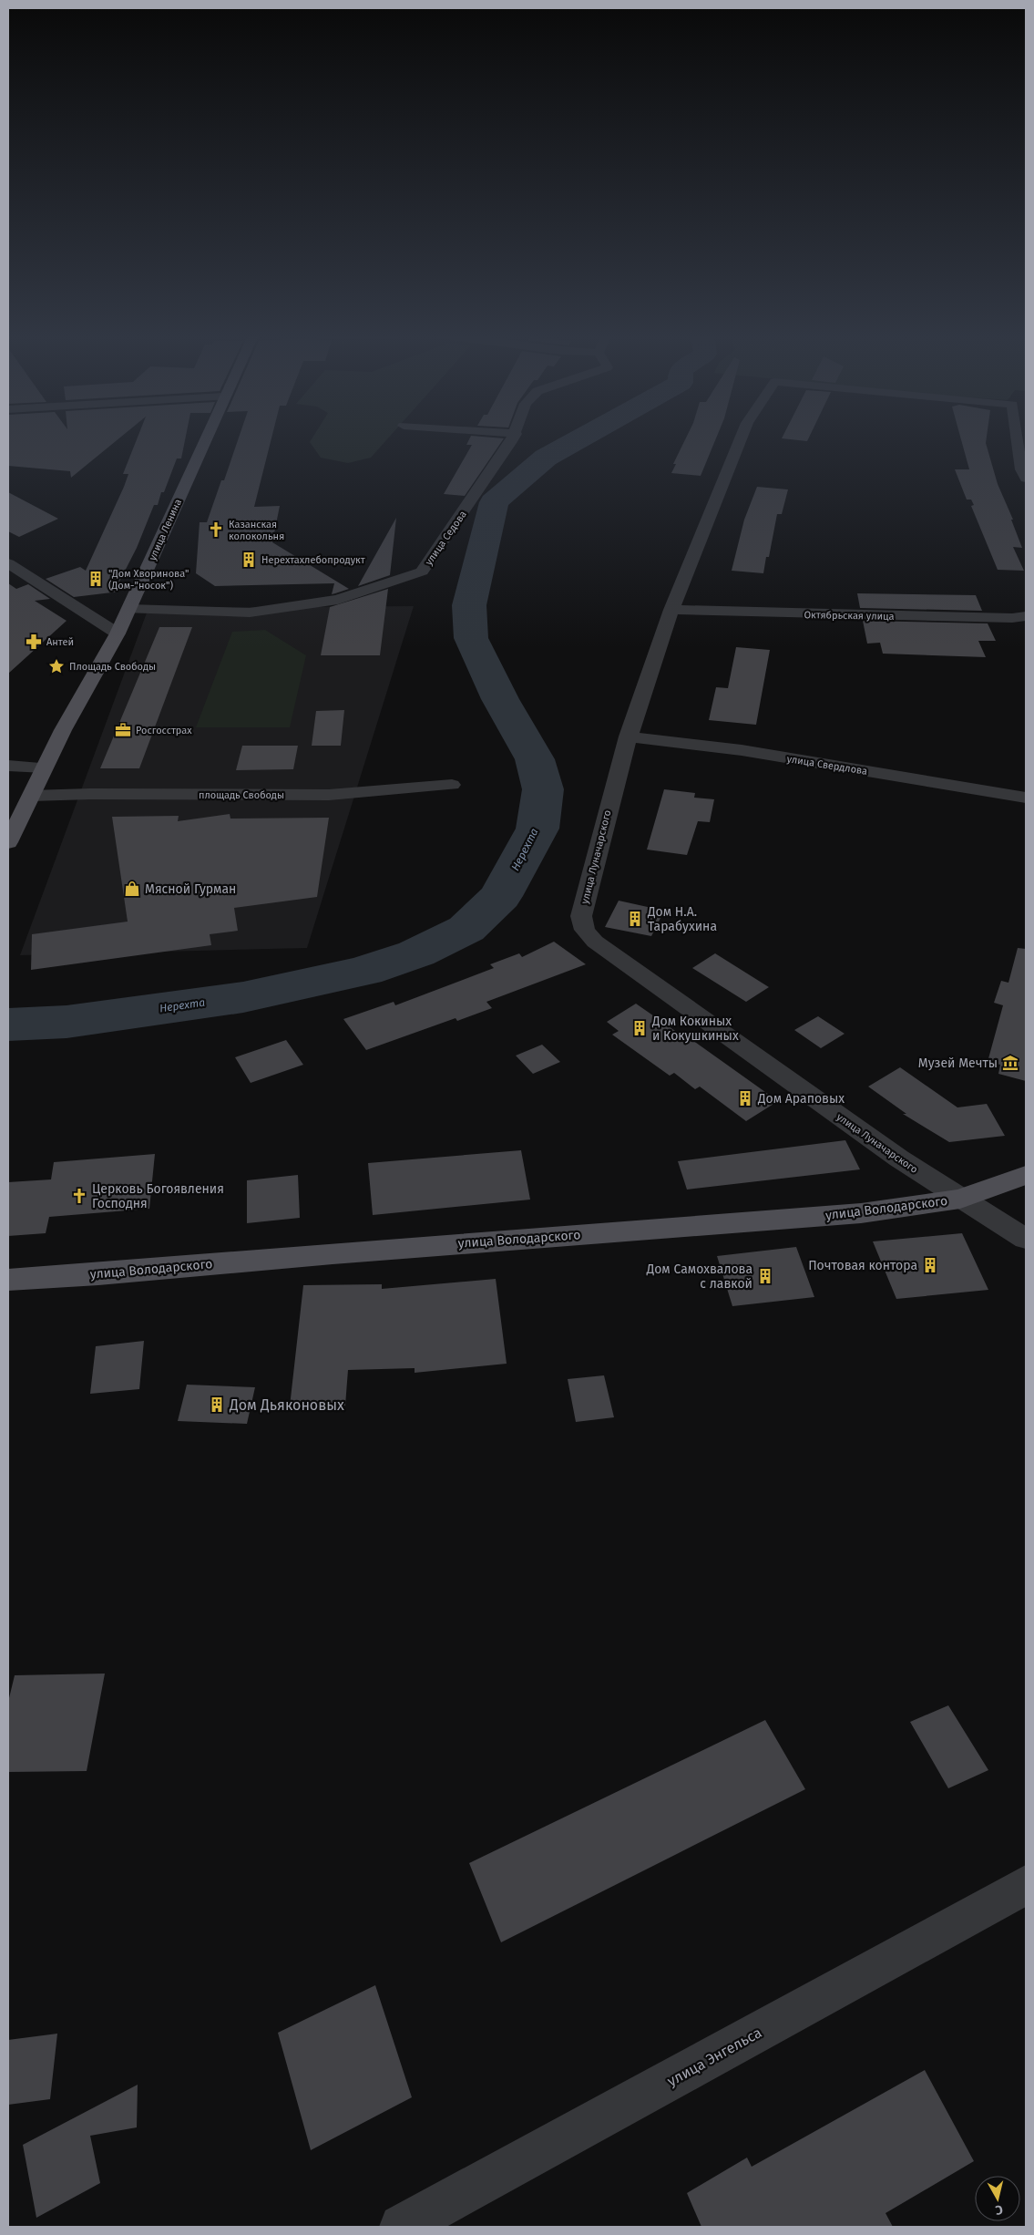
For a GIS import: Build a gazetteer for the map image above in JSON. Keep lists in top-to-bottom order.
{
  "streets": {
    "main road": ["улица Ленина", "улица Володарского"],
    "street": [
      "улица Седова",
      "Октябрьская улица",
      "улица Свердлова",
      "площадь Свободы",
      "улица Луначарского",
      "улица Энгельса"
    ]
  },
  "crossings": [
    ["улица Ленина", "улица Седова"],
    ["улица Ленина", "площадь Свободы"],
    ["Октябрьская улица", "улица Луначарского"],
    ["улица Свердлова", "улица Луначарского"],
    ["улица Луначарского", "улица Володарского"]
  ],
  "water": ["Нерехта"],
  "places": {
    "church": ["Казанская колокольня", "Церковь Богоявления Господня"],
    "building": [
      "Нерехтахлебопродукт",
      "\"Дом Хворинова\" (Дом-\"носок\")",
      "Дом Н.А. Тарабухина",
      "Дом Кокиных и Кокушкиных",
      "Дом Араповых",
      "Почтовая контора",
      "Дом Самохвалова с лавкой",
      "Дом Дьяконовых"
    ],
    "pharmacy": ["Антей"],
    "place": ["Площадь Свободы"],
    "office": ["Росгосстрах"],
    "shop": ["Мясной Гурман"],
    "museum": ["Музей Мечты"]
  },
  "north": "bottom"
}
